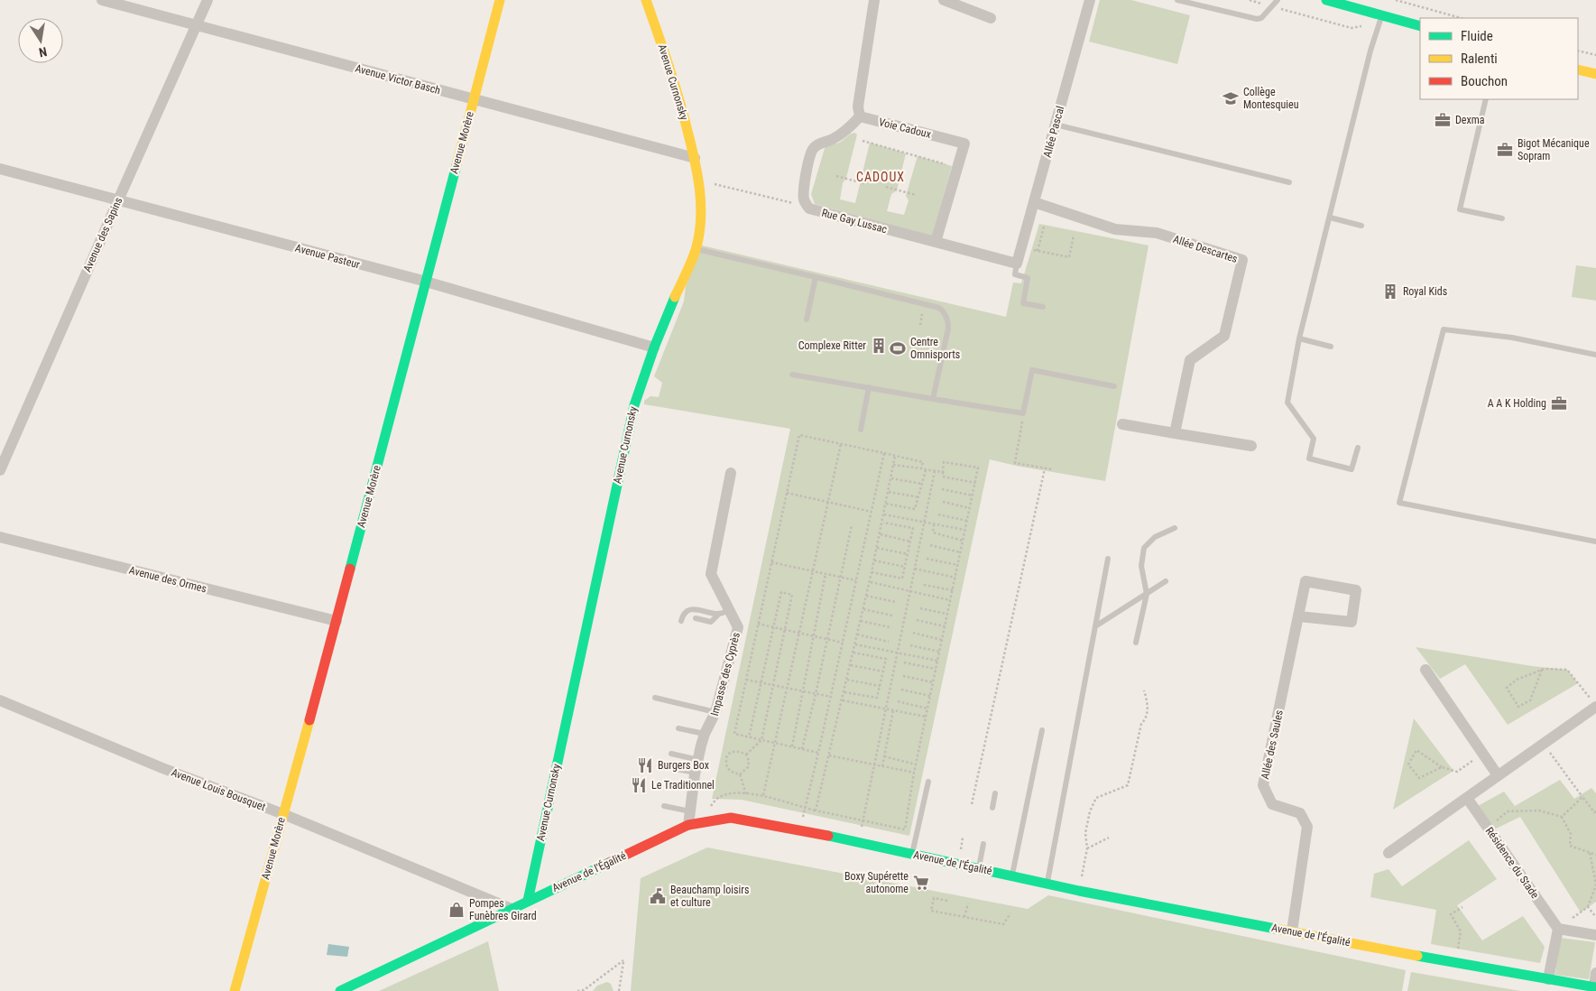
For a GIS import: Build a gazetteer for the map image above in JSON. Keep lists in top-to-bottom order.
{
  "streets": {
    "street": [
      "Avenue Victor Basch",
      "Avenue Curnonsky",
      "Voie Cadoux",
      "Allée Pascal",
      "Avenue Morère",
      "Rue Gay Lussac",
      "Avenue des Sapins",
      "Allée Descartes",
      "Avenue Pasteur",
      "Avenue des Ormes",
      "Impasse des Cyprès",
      "Allée des Saules",
      "Avenue Louis Bousquet",
      "Avenue de l'Égalité",
      "Résidence du Stade"
    ]
  },
  "crossings": [
    ["Avenue Victor Basch", "Avenue Curnonsky"],
    ["Avenue Victor Basch", "Avenue Morère"],
    ["Avenue Victor Basch", "Avenue des Sapins"],
    ["Avenue Curnonsky", "Avenue Pasteur"],
    ["Avenue Curnonsky", "Avenue de l'Égalité"],
    ["Voie Cadoux", "Rue Gay Lussac"],
    ["Allée Pascal", "Rue Gay Lussac"],
    ["Allée Pascal", "Allée Descartes"],
    ["Avenue Morère", "Avenue Pasteur"],
    ["Avenue Morère", "Avenue des Ormes"],
    ["Avenue Morère", "Avenue Louis Bousquet"],
    ["Avenue des Sapins", "Avenue Pasteur"],
    ["Impasse des Cyprès", "Avenue de l'Égalité"],
    ["Allée des Saules", "Avenue de l'Égalité"],
    ["Avenue Louis Bousquet", "Avenue de l'Égalité"]
  ],
  "districts": ["CADOUX"],
  "places": {
    "school or university": ["Collège Montesquieu"],
    "office": ["Dexma", "Bigot Mécanique Sopram", "A A K Holding"],
    "building": ["Royal Kids", "Complexe Ritter"],
    "sports": ["Centre Omnisports"],
    "restaurant": ["Burgers Box", "Le Traditionnel"],
    "supermarket": ["Boxy Supérette autonome"],
    "public building": ["Beauchamp loisirs et culture"],
    "shop": ["Pompes Funèbres Girard"]
  },
  "legend": ["Fluide", "Ralenti", "Bouchon"],
  "north": "bottom"
}
